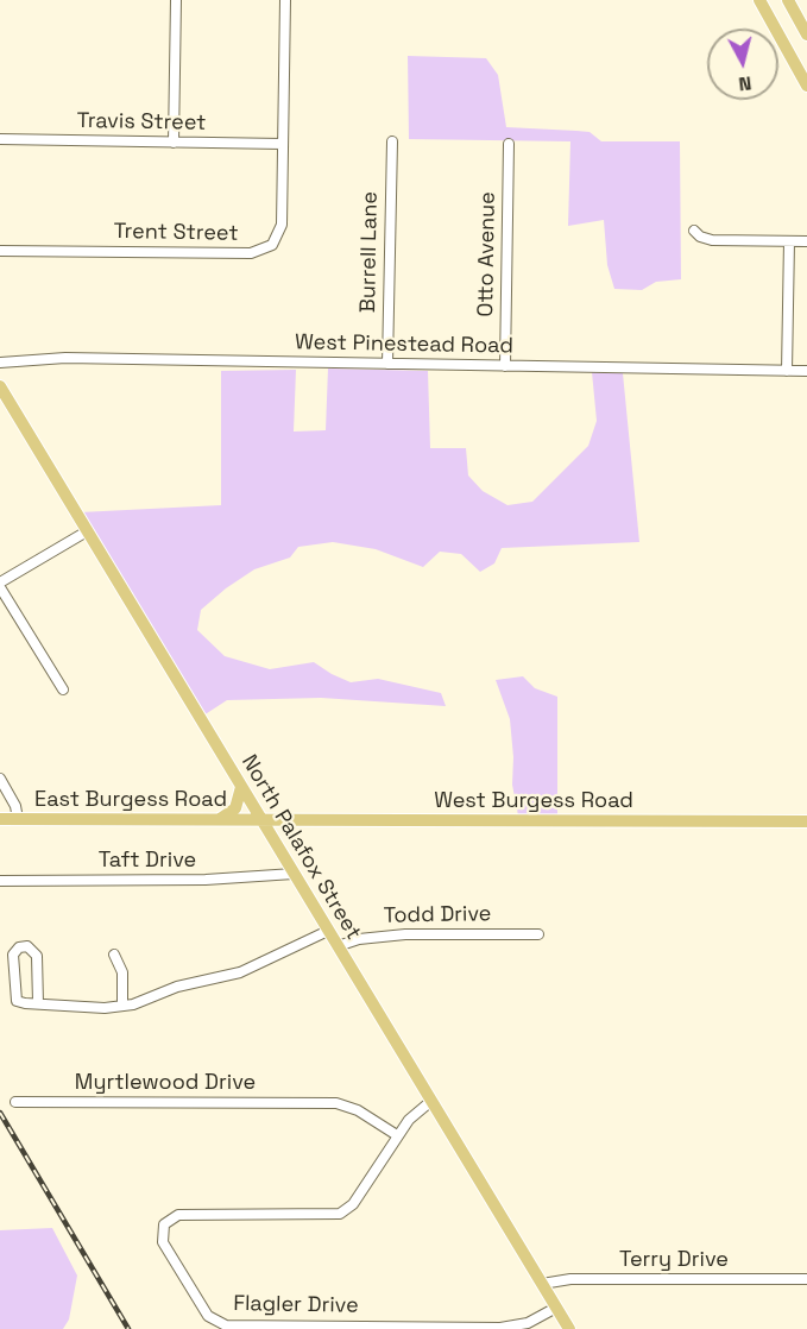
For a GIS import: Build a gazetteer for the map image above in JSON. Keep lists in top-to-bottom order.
{
  "streets": {
    "main road": ["East Burgess Road", "West Burgess Road", "North Palafox Street"],
    "street": [
      "Travis Street",
      "Trent Street",
      "Burrell Lane",
      "Otto Avenue",
      "West Pinestead Road",
      "Taft Drive",
      "Todd Drive",
      "Myrtlewood Drive",
      "Terry Drive",
      "Flagler Drive"
    ]
  },
  "crossings": [
    ["Travis Street", "Trent Street"],
    ["Burrell Lane", "West Pinestead Road"],
    ["Otto Avenue", "West Pinestead Road"],
    ["East Burgess Road", "West Burgess Road"],
    ["East Burgess Road", "North Palafox Street"],
    ["West Burgess Road", "North Palafox Street"],
    ["North Palafox Street", "Taft Drive"],
    ["North Palafox Street", "Todd Drive"],
    ["North Palafox Street", "Terry Drive"],
    ["North Palafox Street", "Flagler Drive"],
    ["Myrtlewood Drive", "Flagler Drive"]
  ],
  "north": "bottom"
}
